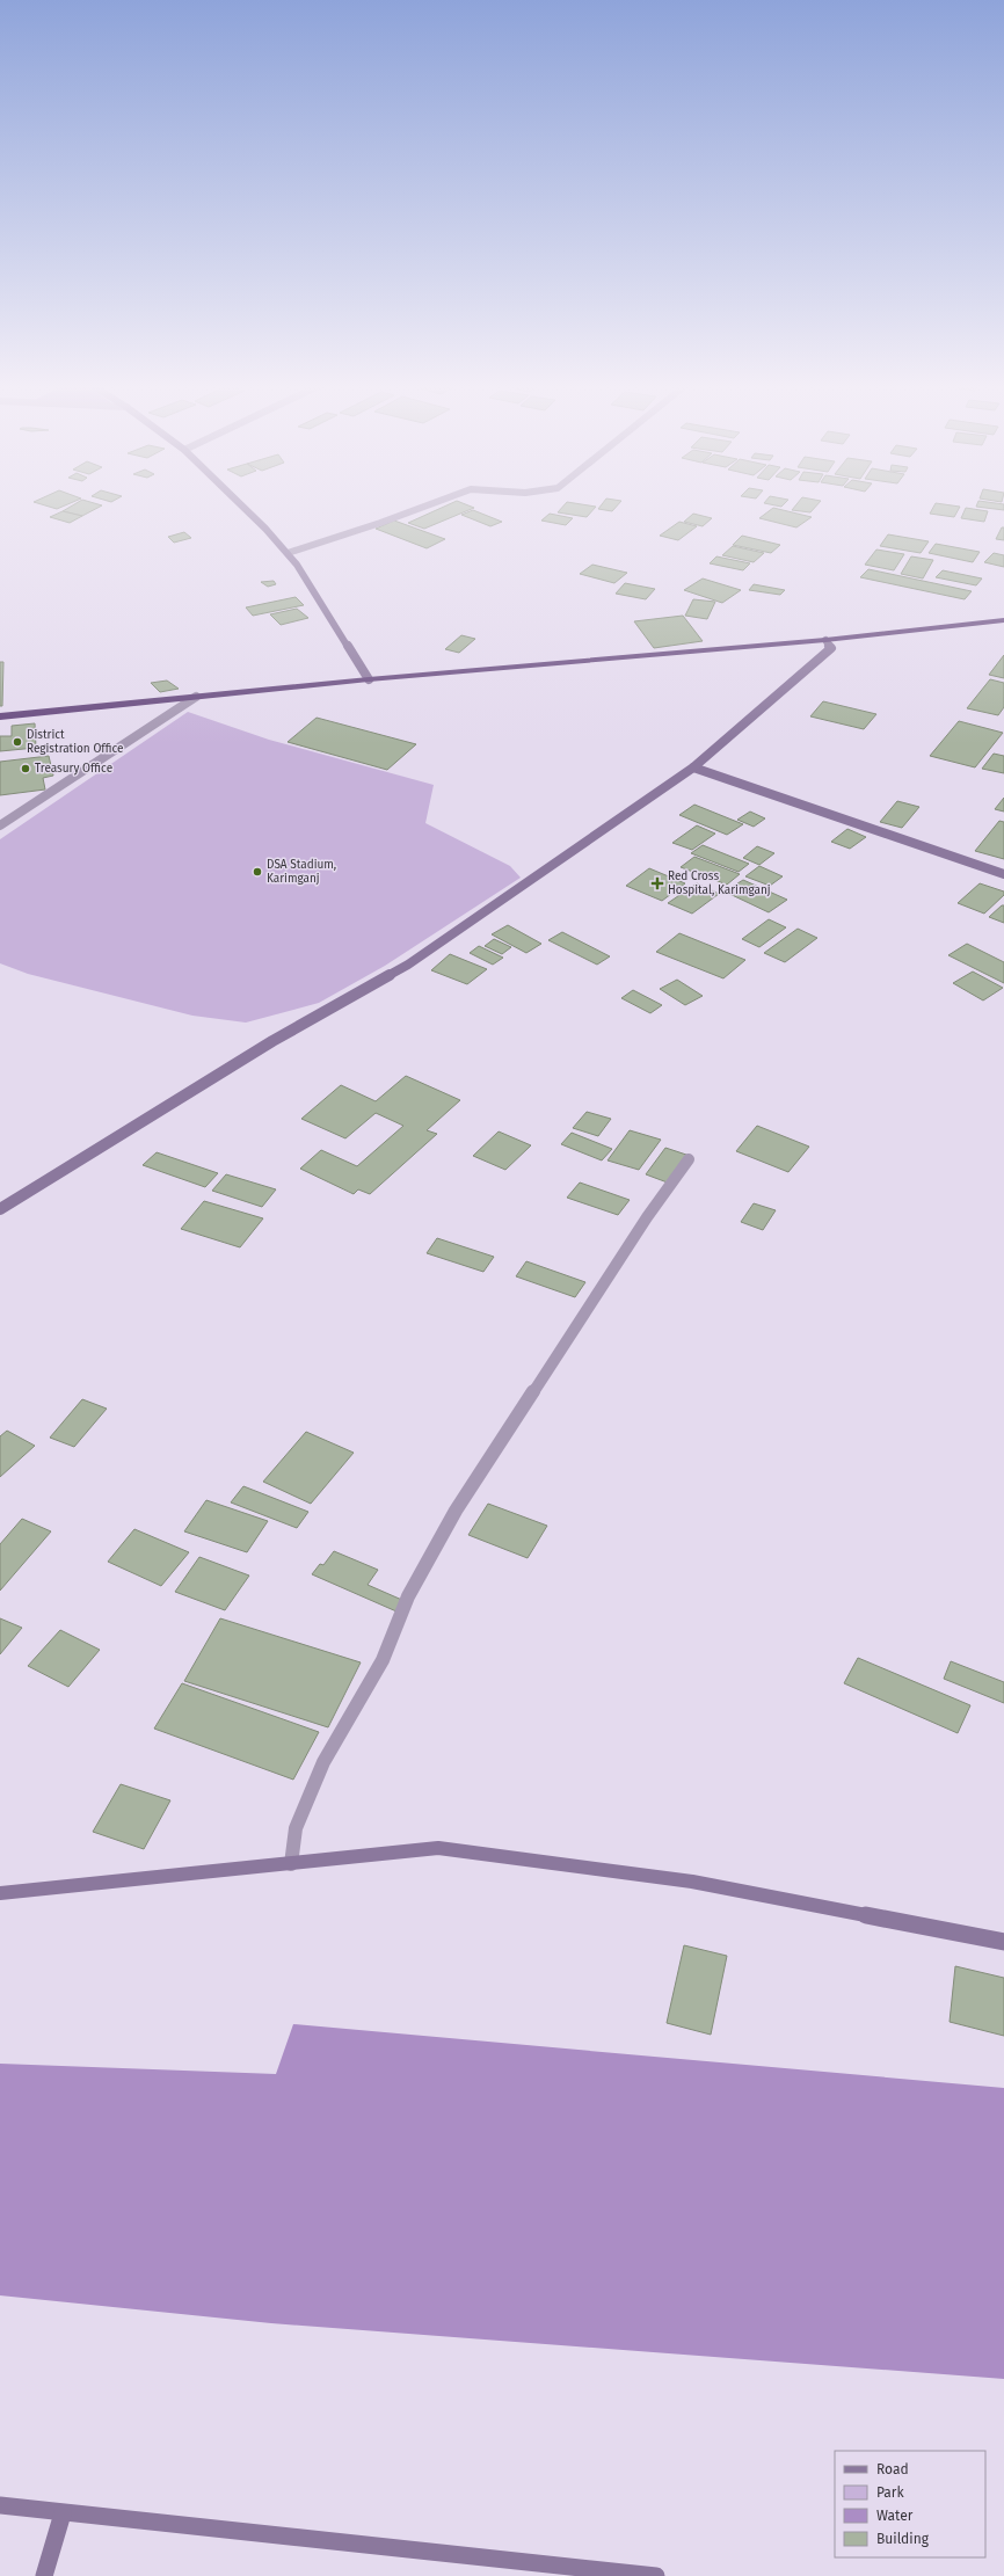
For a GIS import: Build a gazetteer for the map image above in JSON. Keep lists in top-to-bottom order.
{
  "places": {
    "other": ["District Registration Office", "Treasury Office", "DSA Stadium, Karimganj"],
    "health": ["Red Cross Hospital, Karimganj"]
  },
  "legend": [
    "Road",
    "Park",
    "Water",
    "Building"
  ]
}
